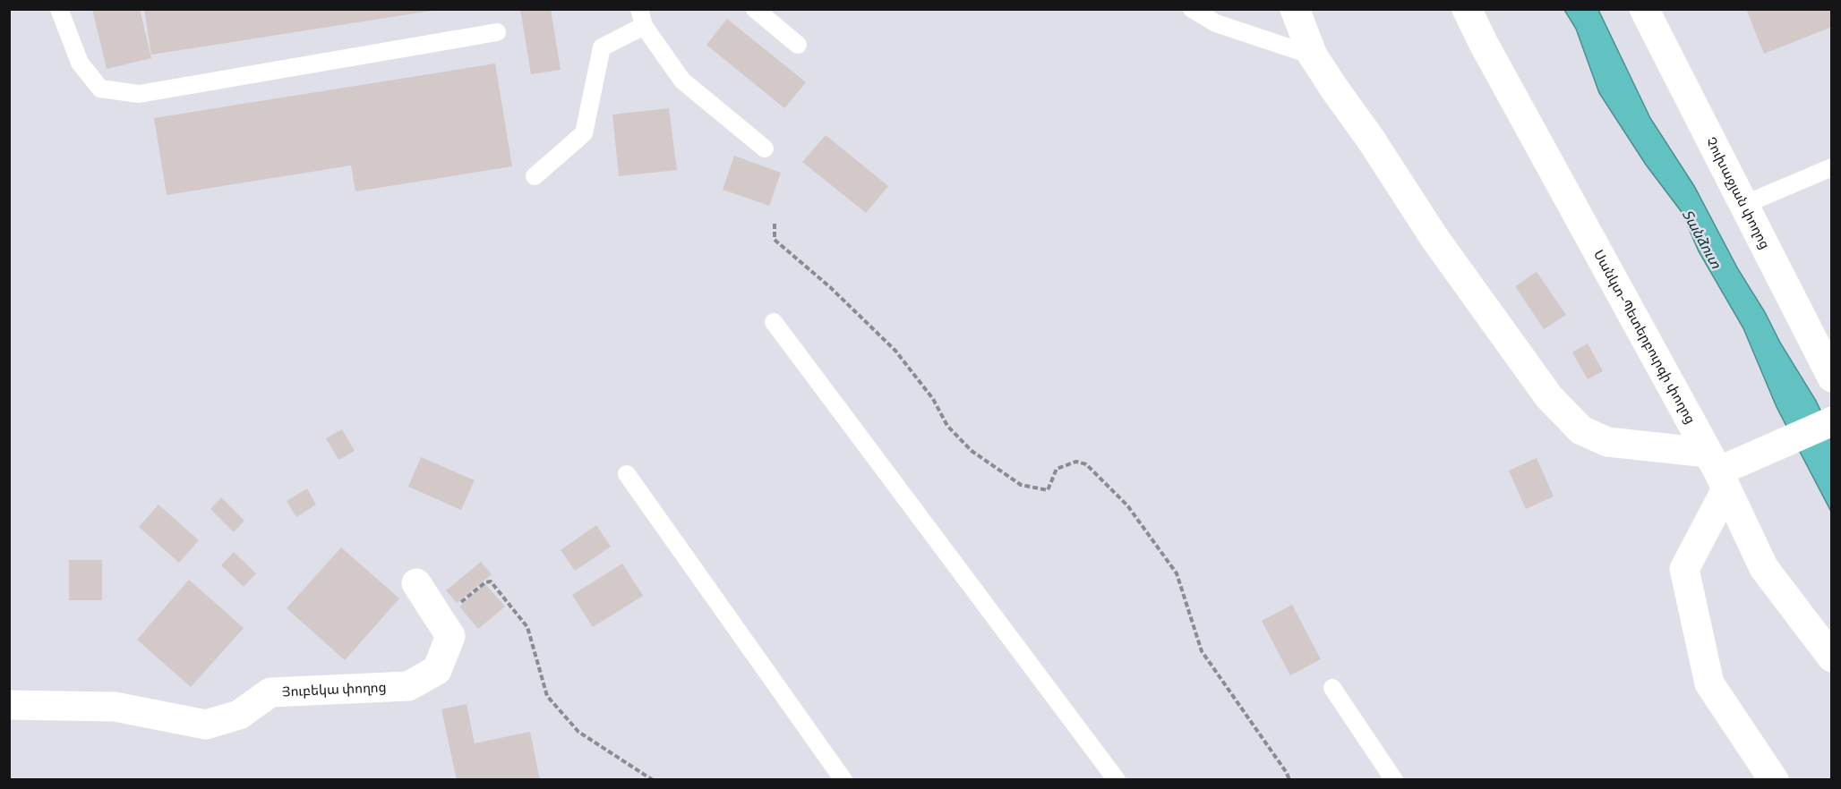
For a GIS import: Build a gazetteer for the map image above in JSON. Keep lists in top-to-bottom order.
{
  "streets": {
    "street": ["Չուխաջյան փողոց", "Սանկտ-Պետերբուրգի փողոց", "Յուբեկա փողոց"]
  },
  "water": ["Տանձուտ"]
}
